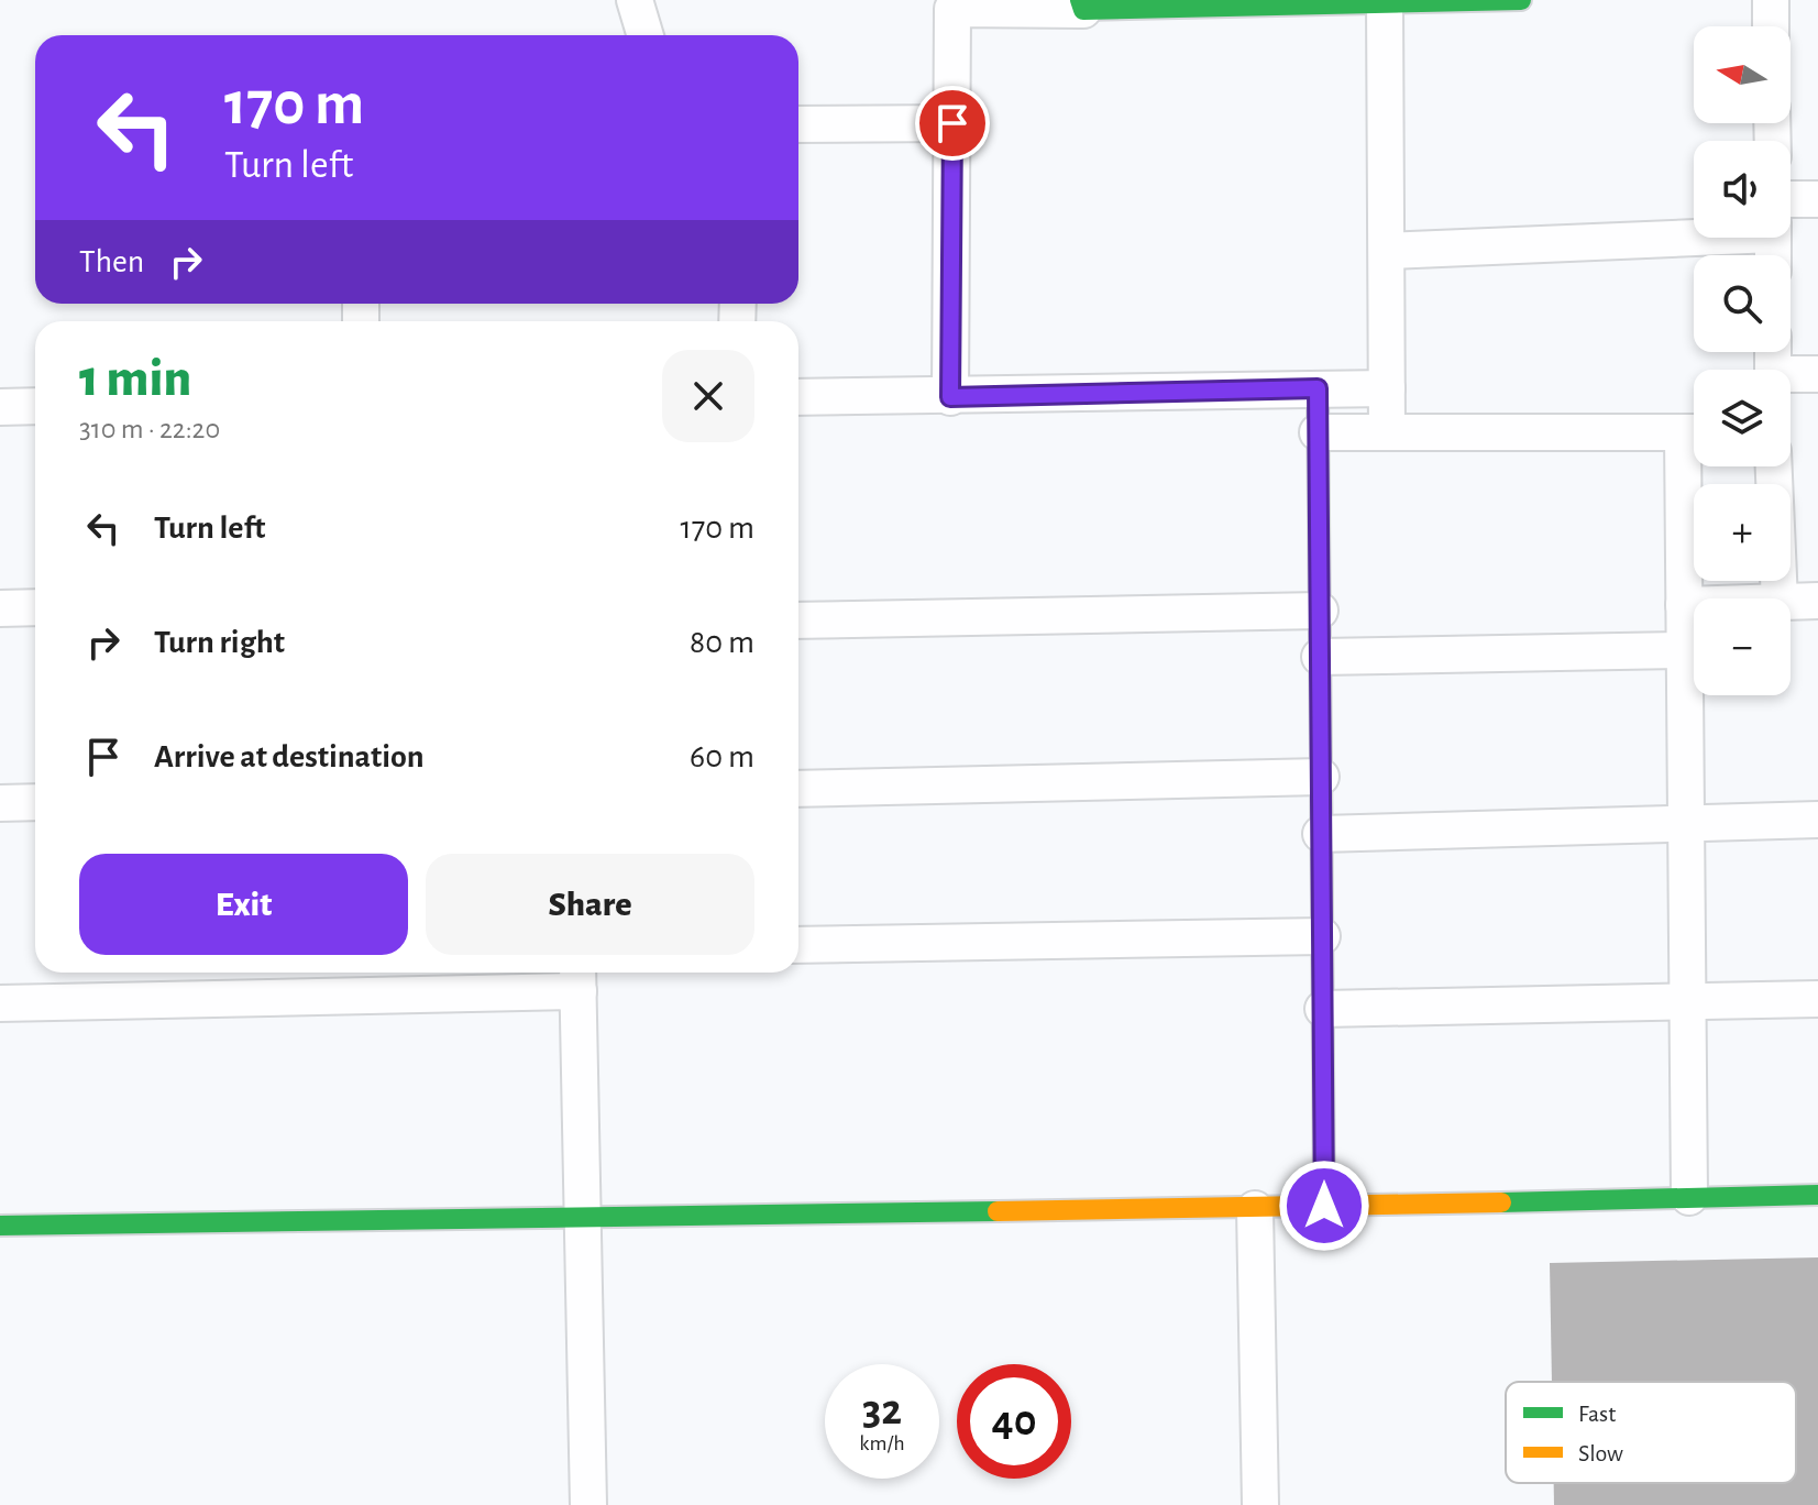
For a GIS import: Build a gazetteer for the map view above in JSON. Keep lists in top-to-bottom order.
{
  "legend": ["Fast", "Slow"],
  "north": "left",
  "page": {
    "map_buttons": ["+", "−"],
    "turn": ["170 m", "Turn left"],
    "then": "Then",
    "heading": ["1 min", "310 m · 22:20"],
    "list": [
      {
        "name": "Turn left",
        "value": "170 m"
      },
      {
        "name": "Turn right",
        "value": "80 m"
      },
      {
        "name": "Arrive at destination",
        "value": "60 m"
      }
    ],
    "buttons": ["Exit", "Share"],
    "speed": "32 km/h",
    "limit": "40"
  }
}
